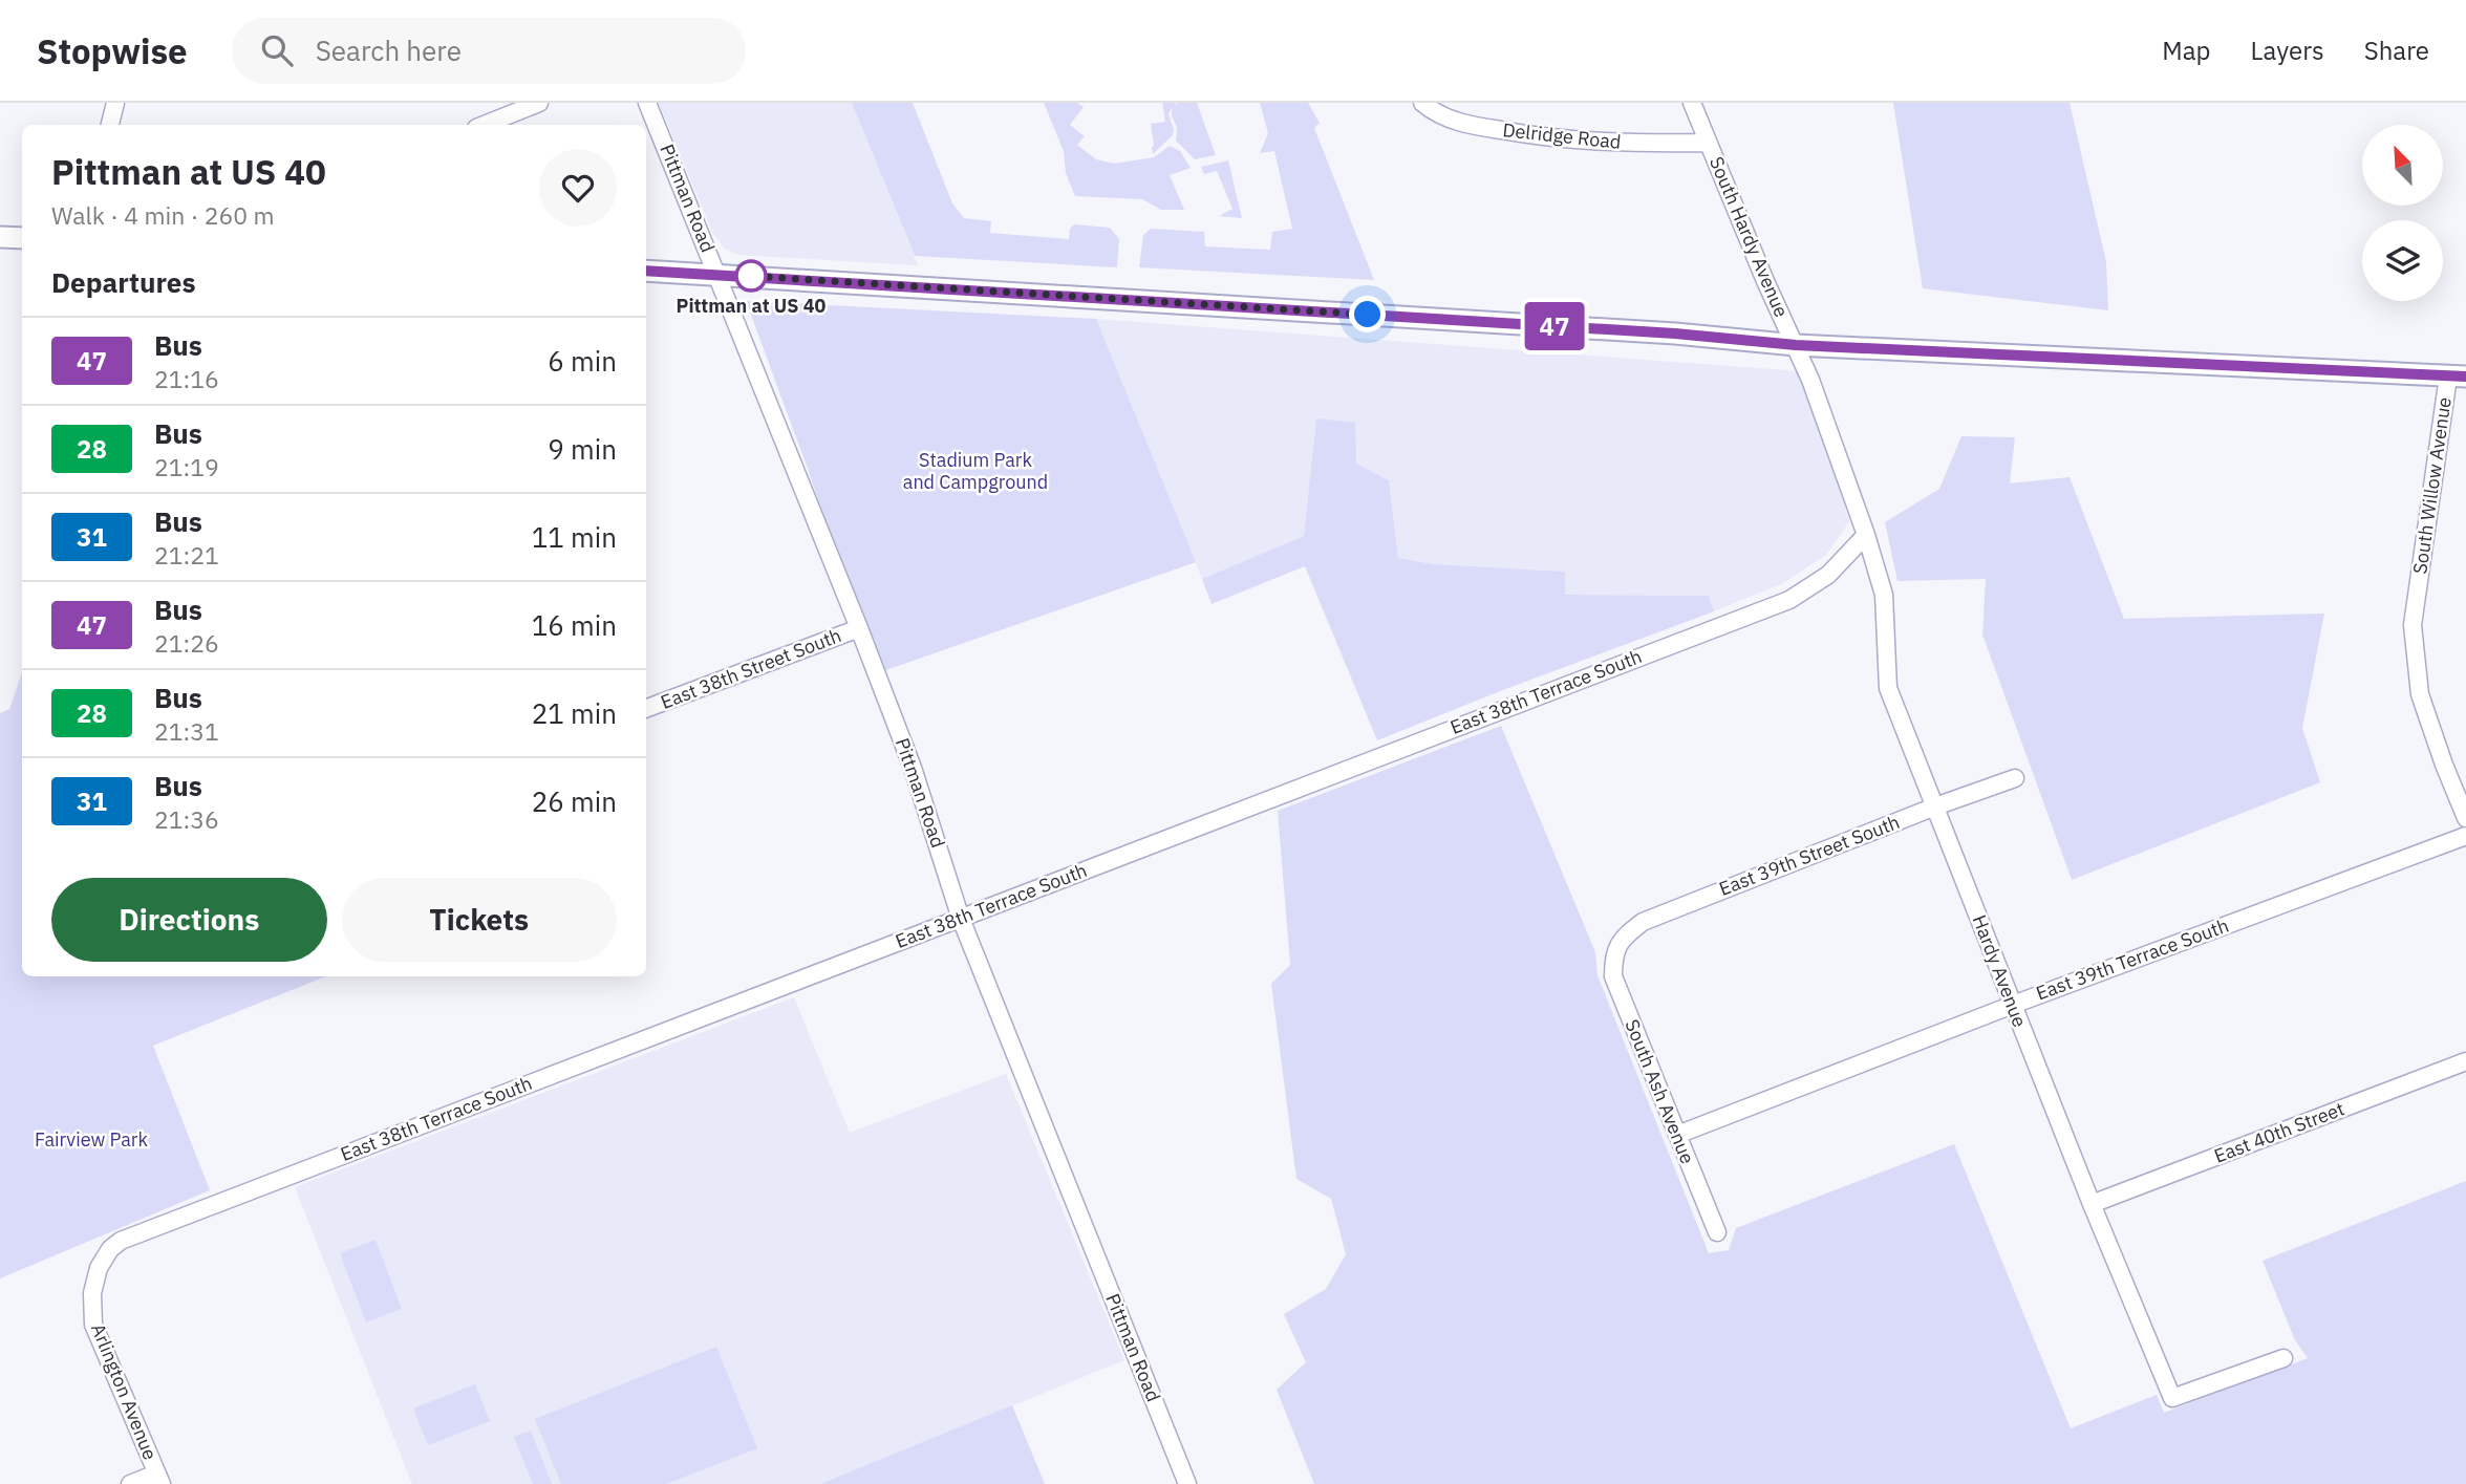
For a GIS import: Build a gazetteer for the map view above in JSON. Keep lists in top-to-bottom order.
{
  "streets": {
    "street": [
      "Delridge Road",
      "Pittman Road",
      "South Hardy Avenue",
      "South Willow Avenue",
      "East 38th Street South",
      "East 38th Terrace South",
      "East 39th Street South",
      "East 39th Terrace South",
      "Hardy Avenue",
      "South Ash Avenue",
      "East 40th Street",
      "Arlington Avenue"
    ]
  },
  "crossings": [
    ["Delridge Road", "South Hardy Avenue"],
    ["Pittman Road", "East 38th Street South"],
    ["Pittman Road", "East 38th Terrace South"],
    ["South Hardy Avenue", "East 38th Terrace South"],
    ["South Hardy Avenue", "Hardy Avenue"],
    ["East 38th Terrace South", "Hardy Avenue"],
    ["East 38th Terrace South", "Arlington Avenue"],
    ["East 39th Street South", "Hardy Avenue"],
    ["East 39th Street South", "South Ash Avenue"],
    ["East 39th Terrace South", "Hardy Avenue"],
    ["East 39th Terrace South", "South Ash Avenue"],
    ["Hardy Avenue", "East 40th Street"]
  ],
  "parks": ["Stadium Park and Campground", "Fairview Park"],
  "places": ["Pittman at US 40"],
  "lines": ["bus line 47"],
  "north": "top left",
  "page": {
    "header": "Stopwise",
    "search": "Search here",
    "nav": ["Map", "Layers", "Share"],
    "on_map": "47",
    "heading": [
      ["Pittman at US 40", "Walk · 4 min · 260 m"],
      "Departures"
    ],
    "list": [
      {
        "mark": "47",
        "name": "Bus",
        "note": "21:16",
        "value": "6 min"
      },
      {
        "mark": "28",
        "name": "Bus",
        "note": "21:19",
        "value": "9 min"
      },
      {
        "mark": "31",
        "name": "Bus",
        "note": "21:21",
        "value": "11 min"
      },
      {
        "mark": "47",
        "name": "Bus",
        "note": "21:26",
        "value": "16 min"
      },
      {
        "mark": "28",
        "name": "Bus",
        "note": "21:31",
        "value": "21 min"
      },
      {
        "mark": "31",
        "name": "Bus",
        "note": "21:36",
        "value": "26 min"
      }
    ],
    "buttons": ["Directions", "Tickets"]
  }
}
